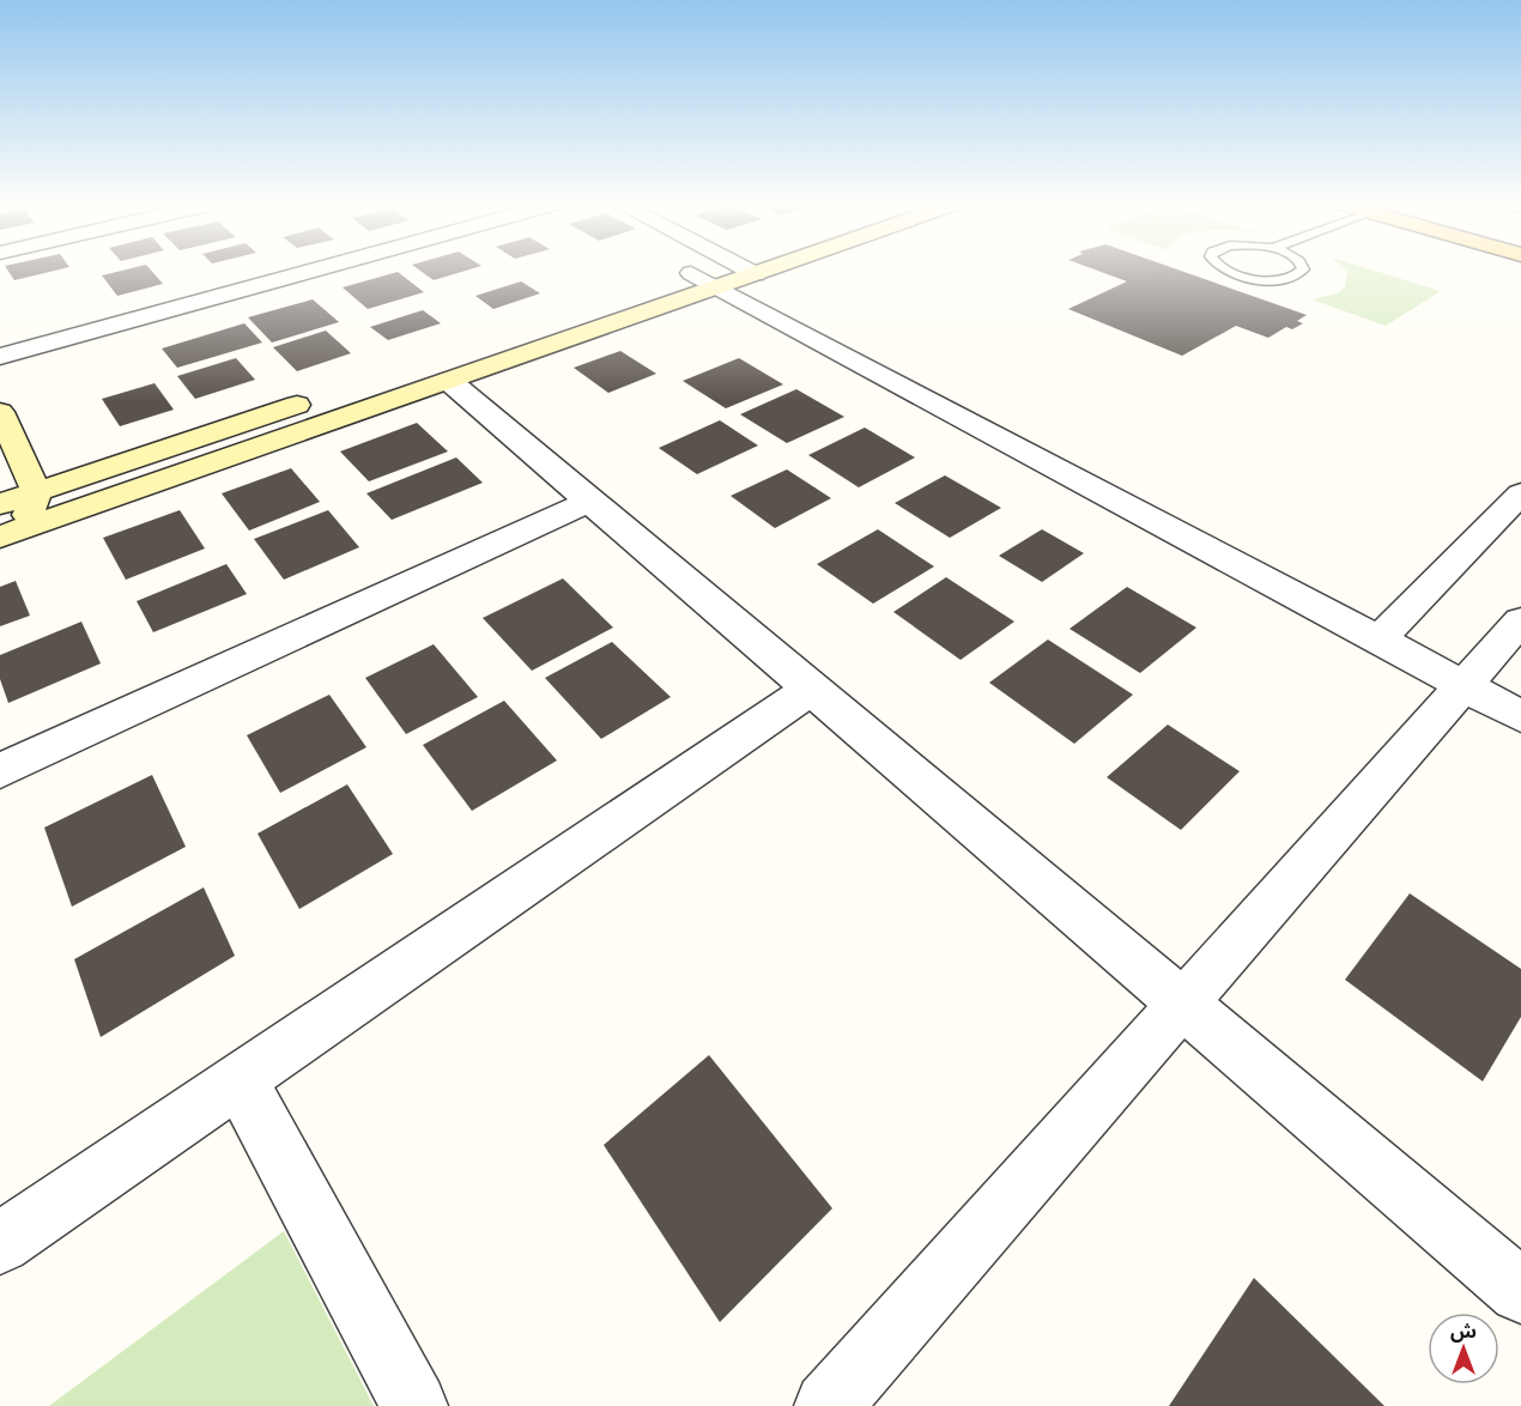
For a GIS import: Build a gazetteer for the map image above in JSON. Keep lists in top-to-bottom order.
{
  "north": "top"
}
